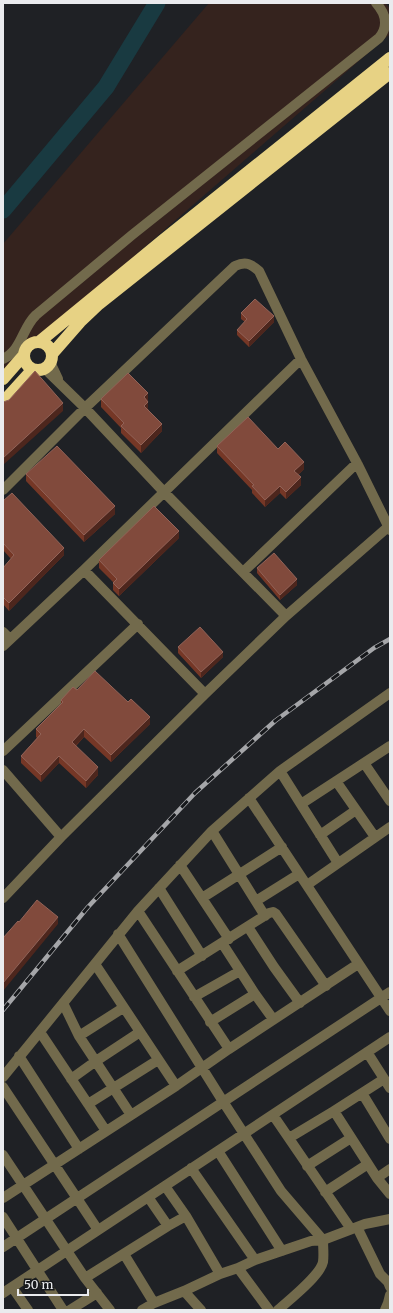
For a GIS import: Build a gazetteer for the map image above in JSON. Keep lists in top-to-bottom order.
{
  "scale_bar": "50 m"
}
